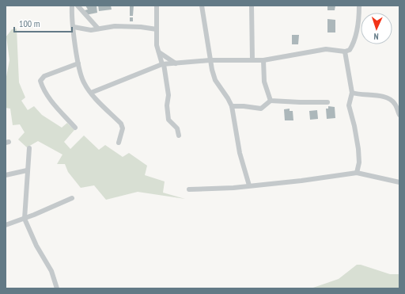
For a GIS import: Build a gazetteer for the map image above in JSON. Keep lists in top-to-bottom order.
{
  "scale_bar": "100 m",
  "north": "bottom"
}
